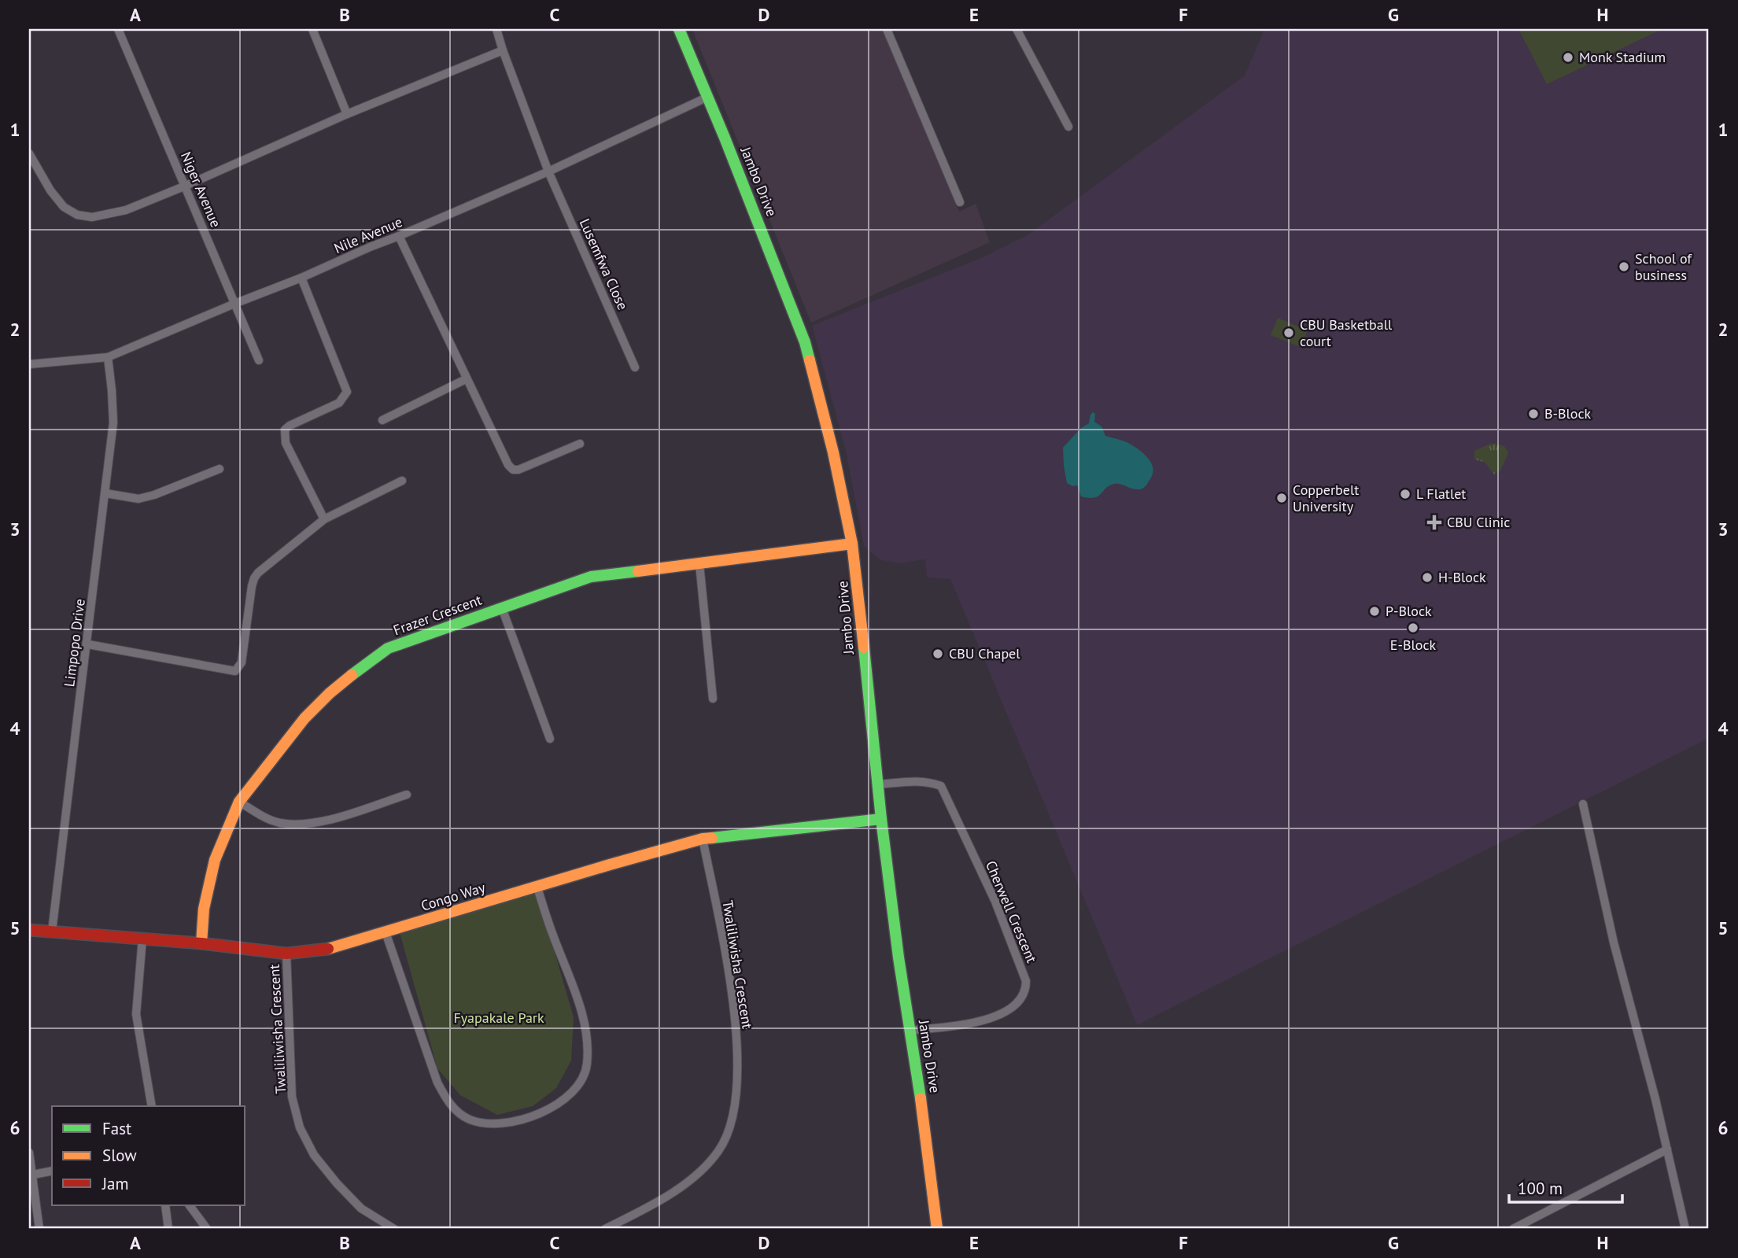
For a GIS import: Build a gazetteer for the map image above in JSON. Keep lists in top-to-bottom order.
{
  "streets": {
    "street": [
      "Jambo Drive",
      "Niger Avenue",
      "Nile Avenue",
      "Lusemfwa Close",
      "Frazer Crescent",
      "Limpopo Drive",
      "Congo Way",
      "Cherwell Crescent",
      "Twaliliwisha Crescent"
    ]
  },
  "crossings": [
    ["Jambo Drive", "Nile Avenue"],
    ["Jambo Drive", "Frazer Crescent"],
    ["Jambo Drive", "Congo Way"],
    ["Jambo Drive", "Cherwell Crescent"],
    ["Niger Avenue", "Nile Avenue"],
    ["Nile Avenue", "Lusemfwa Close"],
    ["Nile Avenue", "Limpopo Drive"],
    ["Frazer Crescent", "Congo Way"],
    ["Limpopo Drive", "Congo Way"],
    ["Congo Way", "Twaliliwisha Crescent"]
  ],
  "parks": ["Fyapakale Park"],
  "places": {
    "other": [
      "Monk Stadium",
      "School of business",
      "CBU Basketball court",
      "B-Block",
      "L Flatlet",
      "Copperbelt University",
      "H-Block",
      "P-Block",
      "E-Block",
      "CBU Chapel"
    ],
    "health": ["CBU Clinic"]
  },
  "legend": ["Fast", "Slow", "Jam"],
  "scale_bar": "100 m",
  "grid": {
    "columns": [
      "A",
      "B",
      "C",
      "D",
      "E",
      "F",
      "G",
      "H"
    ],
    "rows": [
      "1",
      "2",
      "3",
      "4",
      "5",
      "6"
    ]
  }
}
